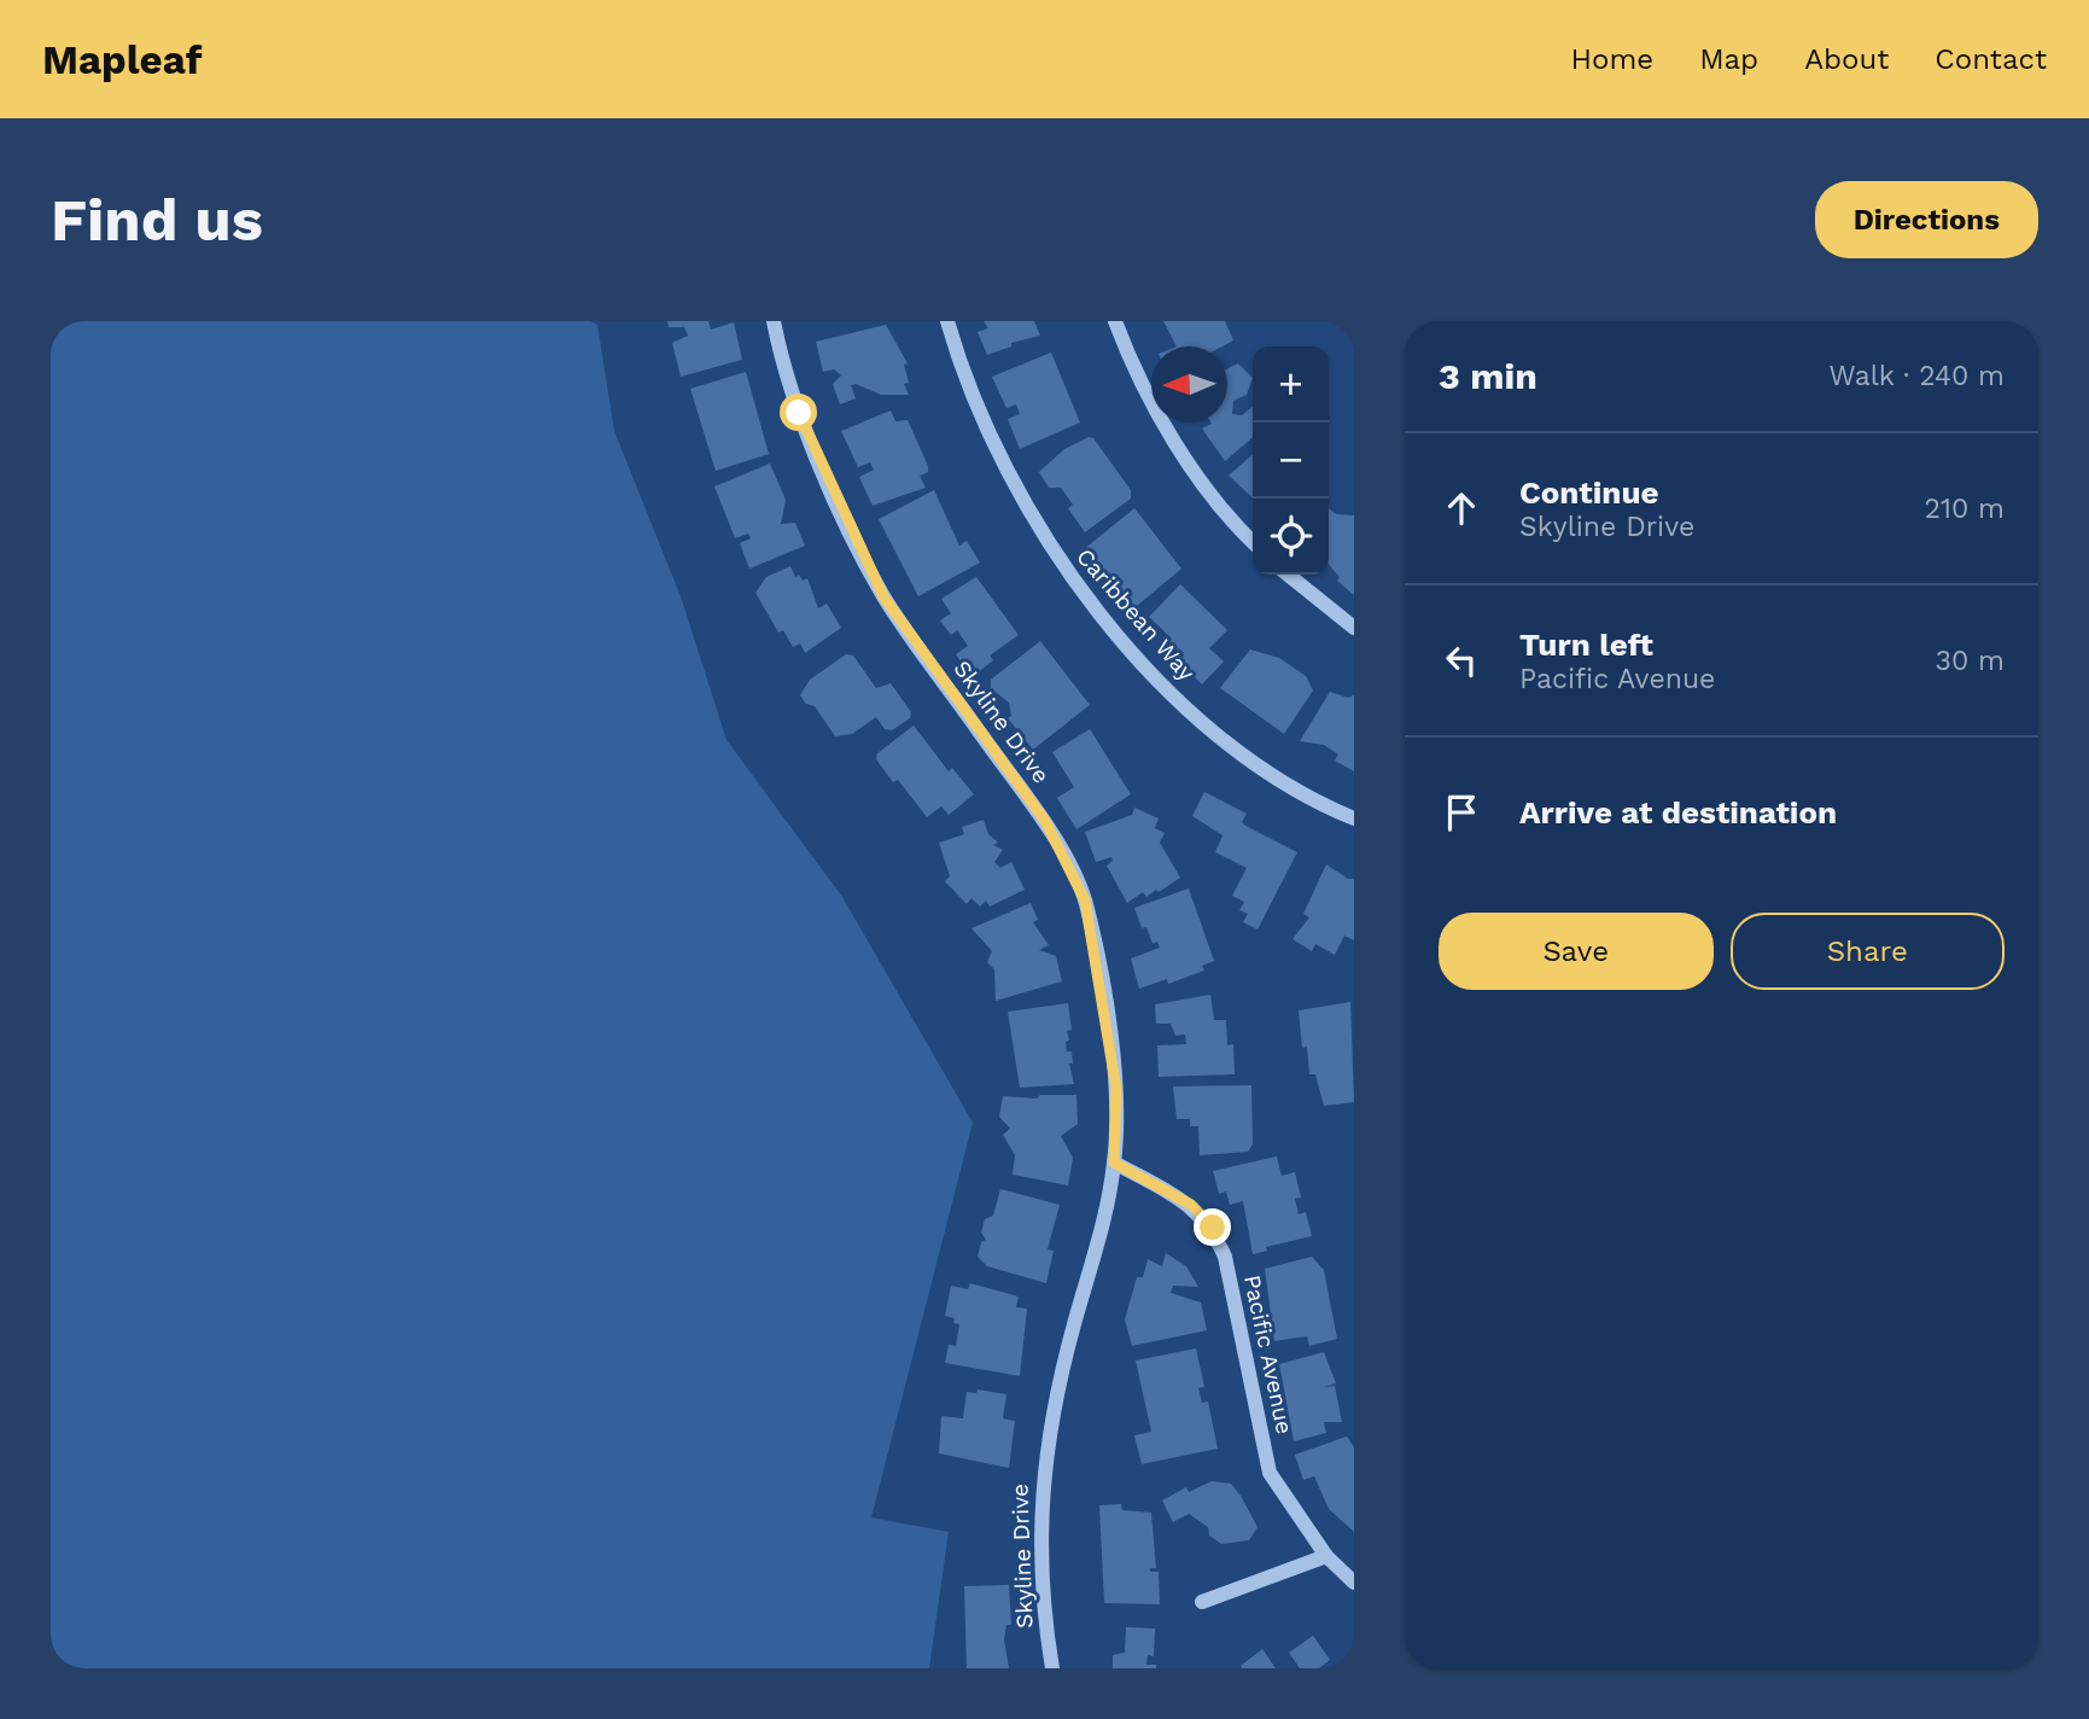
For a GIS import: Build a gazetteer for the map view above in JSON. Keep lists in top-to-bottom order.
{
  "streets": {
    "street": ["Caribbean Way", "Skyline Drive", "Pacific Avenue"]
  },
  "crossings": [
    ["Skyline Drive", "Pacific Avenue"]
  ],
  "north": "left",
  "page": {
    "header": "Mapleaf",
    "nav": [
      "Home",
      "Map",
      "About",
      "Contact"
    ],
    "buttons": [
      "Directions",
      ["Save", "Share"]
    ],
    "title": "Find us",
    "heading": ["3 min", "Walk · 240 m"],
    "map_buttons": ["+", "−"],
    "list": [
      ["Continue", "Skyline Drive", "210 m"],
      ["Turn left", "Pacific Avenue", "30 m"],
      "Arrive at destination"
    ]
  }
}
